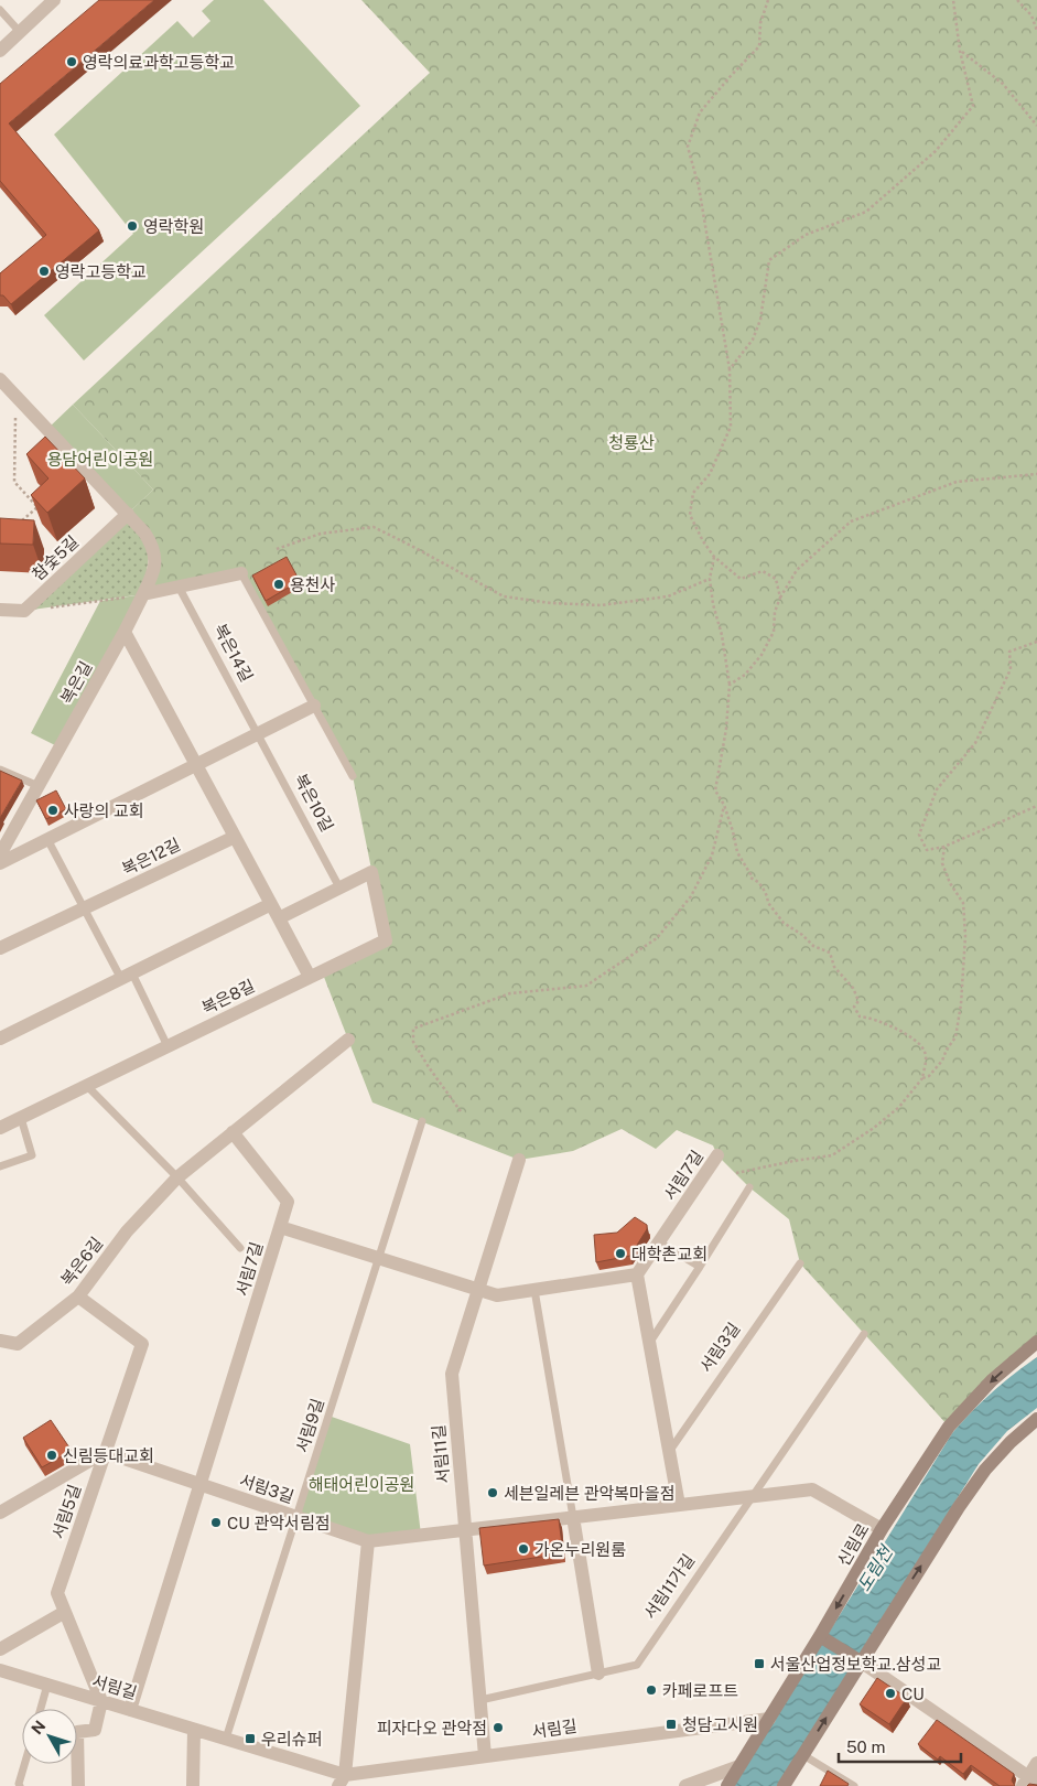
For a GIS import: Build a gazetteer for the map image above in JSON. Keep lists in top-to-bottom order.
{
  "streets": {
    "main road": ["신림로"],
    "street": [
      "참숯5길",
      "복은길",
      "복은12길",
      "복은8길",
      "서림7길",
      "복은6길",
      "서림3길",
      "서림11길",
      "서림5길",
      "서림길"
    ],
    "lane": [
      "복은14길",
      "복은10길",
      "서림9길",
      "서림11가길"
    ]
  },
  "crossings": [
    ["참숯5길", "복은길"],
    ["복은14길", "복은10길"],
    ["복은10길", "복은8길"],
    ["서림7길", "서림3길"],
    ["서림7길", "서림9길"],
    ["서림7길", "서림11길"],
    ["서림7길", "서림길"],
    ["복은6길", "서림5길"],
    ["서림3길", "서림9길"],
    ["서림3길", "서림11길"],
    ["서림3길", "서림5길"],
    ["서림3길", "서림11가길"],
    ["서림9길", "서림길"],
    ["서림11길", "서림11가길"],
    ["서림11길", "서림길"],
    ["서림5길", "서림길"],
    ["신림로", "서림길"]
  ],
  "water": ["도림천"],
  "parks": ["청룡산", "용담어린이공원", "해태어린이공원"],
  "places": {
    "other": [
      "영락의료과학고등학교",
      "영락학원",
      "영락고등학교",
      "용천사",
      "사랑의 교회",
      "대학촌교회",
      "신림등대교회",
      "세븐일레븐 관악복마을점",
      "CU 관악서림점",
      "가온누리원룸",
      "카페로프트",
      "CU",
      "피자다오 관악점"
    ],
    "transit": ["서울산업정보학교.삼성교", "청담고시원", "우리슈퍼"]
  },
  "scale_bar": "50 m",
  "north": "top left"
}
